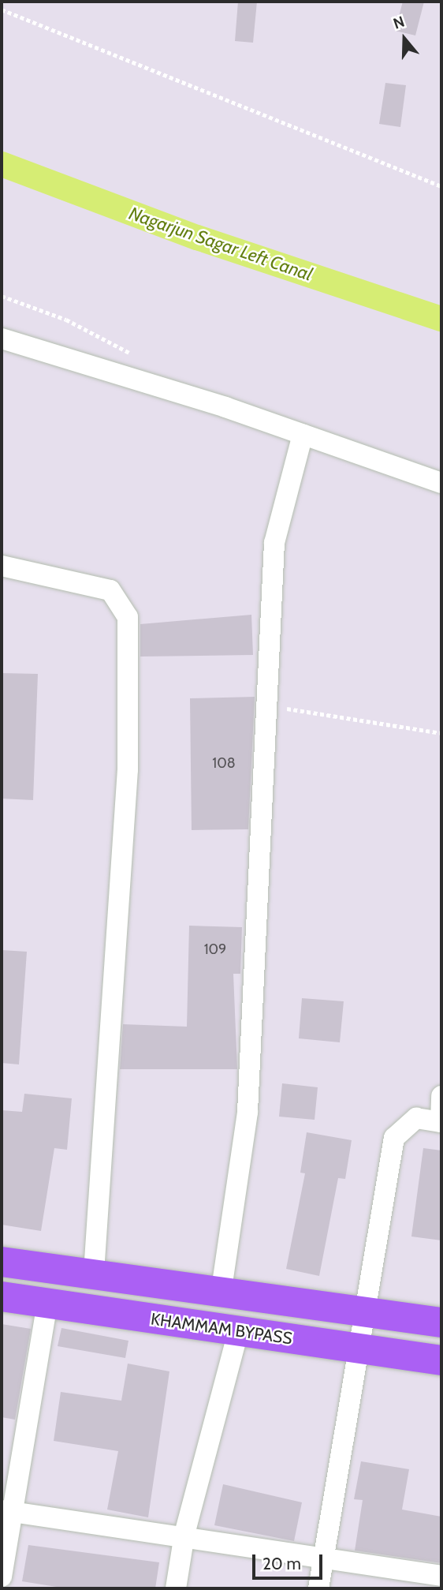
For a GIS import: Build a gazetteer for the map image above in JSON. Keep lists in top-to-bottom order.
{
  "streets": {
    "highway": ["KHAMMAM BYPASS"]
  },
  "water": ["Nagarjun Sagar Left Canal"],
  "house_numbers": ["108", "109"],
  "scale_bar": "20 m",
  "north": "top"
}
